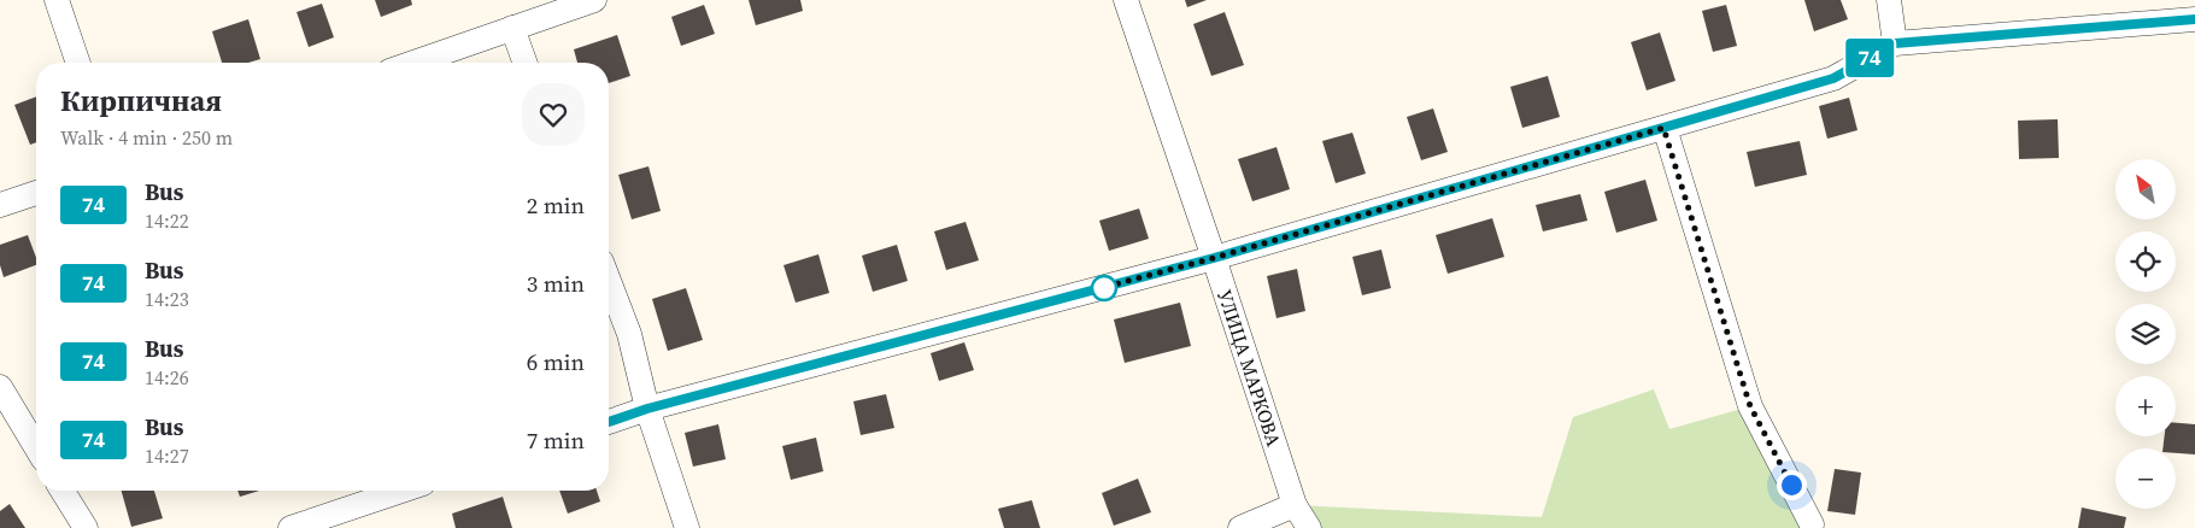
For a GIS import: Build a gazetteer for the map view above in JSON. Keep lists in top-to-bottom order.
{
  "streets": {
    "street": ["УЛИЦА МАРКОВА"]
  },
  "lines": ["bus line 74"],
  "north": "top left",
  "page": {
    "on_map": "74",
    "heading": ["Кирпичная", "Walk · 4 min · 250 m"],
    "map_buttons": ["+", "−"],
    "list": [
      {
        "mark": "74",
        "name": "Bus",
        "note": "14:22",
        "value": "2 min"
      },
      {
        "mark": "74",
        "name": "Bus",
        "note": "14:23",
        "value": "3 min"
      },
      {
        "mark": "74",
        "name": "Bus",
        "note": "14:26",
        "value": "6 min"
      },
      {
        "mark": "74",
        "name": "Bus",
        "note": "14:27",
        "value": "7 min"
      }
    ]
  }
}
